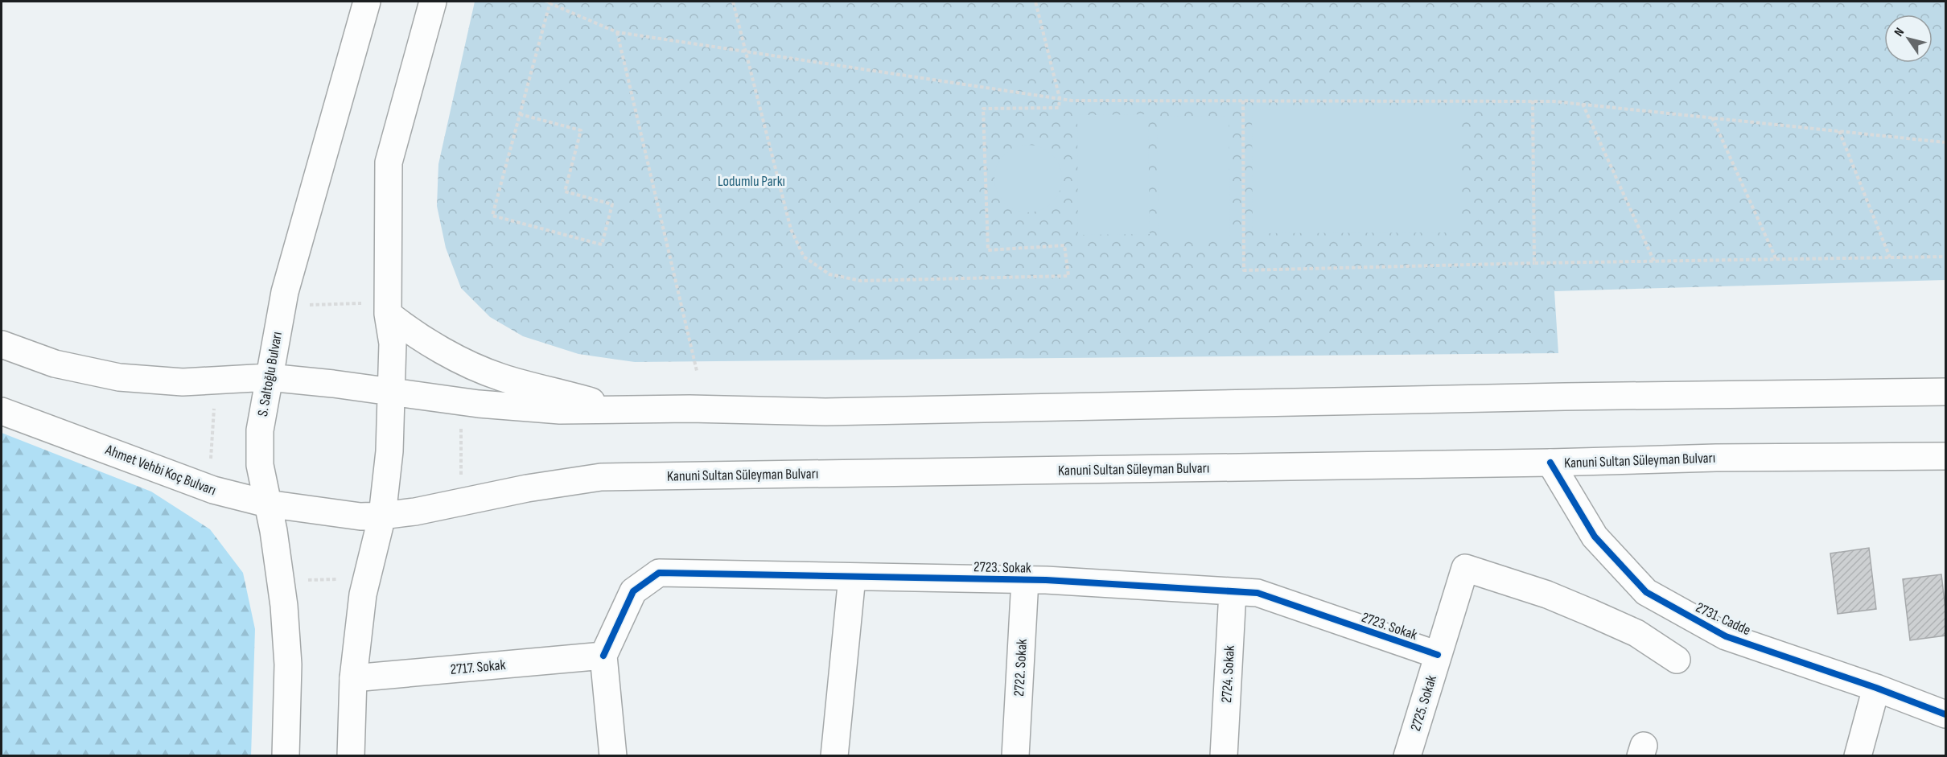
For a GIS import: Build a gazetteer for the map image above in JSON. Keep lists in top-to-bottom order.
{
  "streets": {
    "main road": [
      "S. Saltoğlu Bulvarı",
      "Kanuni Sultan Süleyman Bulvarı",
      "Ahmet Vehbi Koç Bulvarı",
      "2723. Sokak",
      "2731. Cadde",
      "2717. Sokak",
      "2722. Sokak",
      "2724. Sokak",
      "2725. Sokak"
    ]
  },
  "crossings": [
    ["S. Saltoğlu Bulvarı", "Ahmet Vehbi Koç Bulvarı"],
    ["Kanuni Sultan Süleyman Bulvarı", "Ahmet Vehbi Koç Bulvarı"],
    ["Kanuni Sultan Süleyman Bulvarı", "2731. Cadde"],
    ["2723. Sokak", "2717. Sokak"],
    ["2723. Sokak", "2722. Sokak"],
    ["2723. Sokak", "2724. Sokak"],
    ["2723. Sokak", "2725. Sokak"]
  ],
  "parks": ["Lodumlu Parkı"],
  "north": "top left"
}
